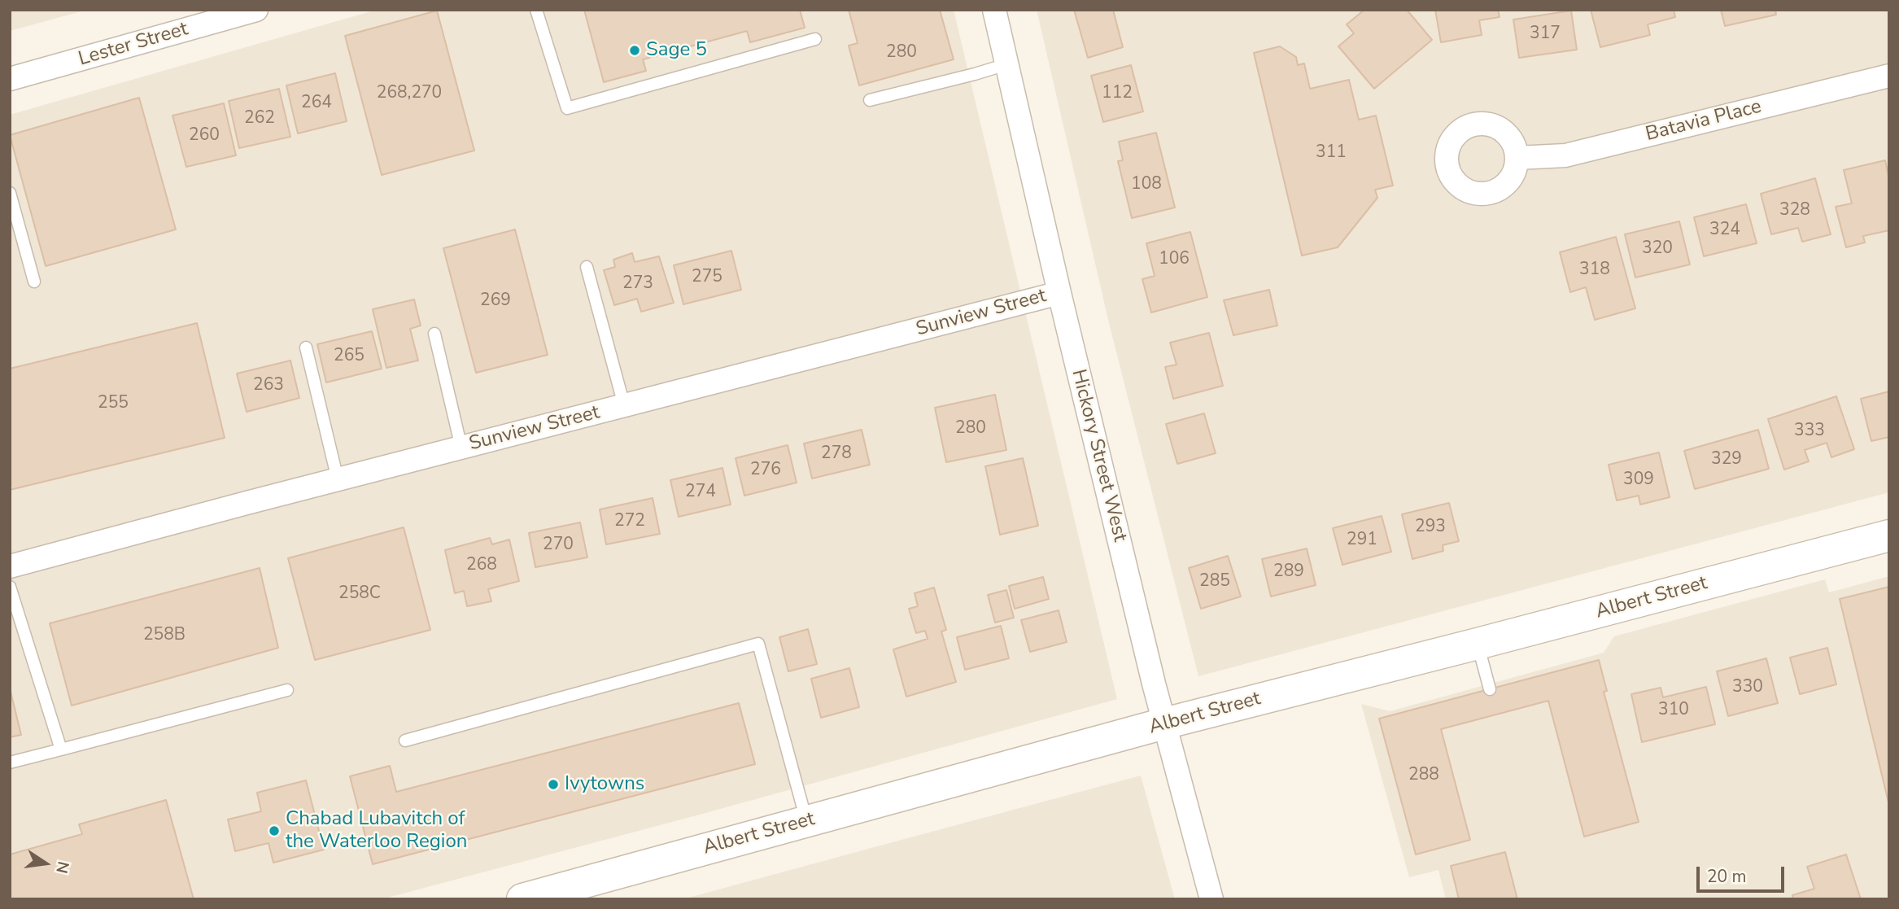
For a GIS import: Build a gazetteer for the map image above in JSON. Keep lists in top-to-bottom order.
{
  "streets": {
    "street": [
      "Lester Street",
      "Batavia Place",
      "Sunview Street",
      "Hickory Street West",
      "Albert Street"
    ]
  },
  "crossings": [
    ["Sunview Street", "Hickory Street West"],
    ["Hickory Street West", "Albert Street"]
  ],
  "places": ["Sage 5", "Ivytowns", "Chabad Lubavitch of the Waterloo Region"],
  "house_numbers": [
    "317",
    "280",
    "268,270",
    "112",
    "264",
    "262",
    "260",
    "311",
    "108",
    "328",
    "324",
    "320",
    "106",
    "318",
    "275",
    "273",
    "269",
    "265",
    "263",
    "255",
    "280",
    "333",
    "278",
    "329",
    "276",
    "309",
    "274",
    "272",
    "293",
    "291",
    "270",
    "268",
    "289",
    "285",
    "258C",
    "258B",
    "330",
    "310",
    "288"
  ],
  "scale_bar": "20 m",
  "north": "right"
}
